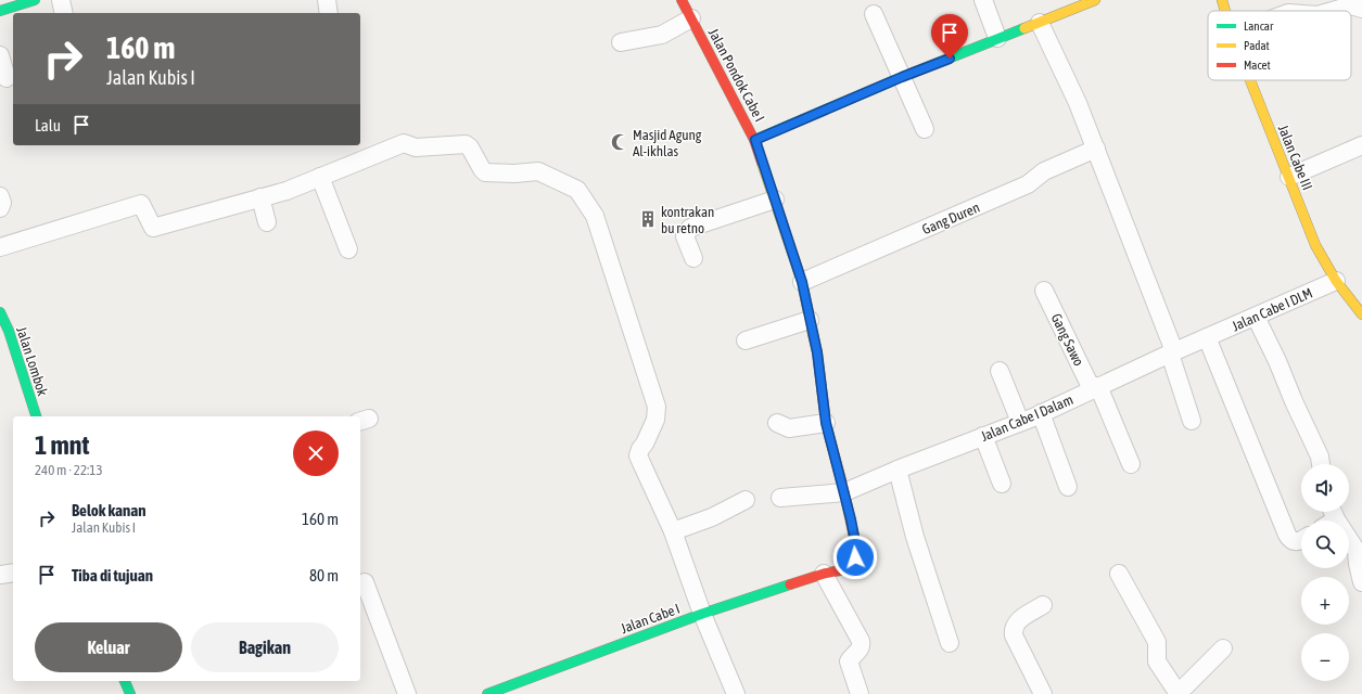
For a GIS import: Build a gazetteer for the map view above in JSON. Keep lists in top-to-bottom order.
{
  "streets": {
    "street": [
      "Jalan Pondok Cabe I",
      "Jalan Cabe III",
      "Gang Duren",
      "Jalan Cabe I DLM",
      "Gang Sawo",
      "Jalan Lombok",
      "Jalan Cabe I Dalam",
      "Jalan Cabe I"
    ]
  },
  "crossings": [
    ["Jalan Pondok Cabe I", "Gang Duren"],
    ["Jalan Pondok Cabe I", "Jalan Cabe I Dalam"],
    ["Jalan Pondok Cabe I", "Jalan Cabe I"],
    ["Jalan Cabe III", "Jalan Cabe I DLM"],
    ["Jalan Cabe I DLM", "Jalan Cabe I Dalam"],
    ["Gang Sawo", "Jalan Cabe I Dalam"]
  ],
  "places": {
    "mosque": ["Masjid Agung Al-ikhlas"],
    "building": ["kontrakan bu retno"]
  },
  "legend": ["Lancar", "Padat", "Macet"],
  "page": {
    "turn": ["160 m", "Jalan Kubis I"],
    "then": "Lalu",
    "heading": ["1 mnt", "240 m · 22:13"],
    "map_buttons": ["+", "−"],
    "list": [
      {
        "name": "Belok kanan",
        "note": "Jalan Kubis I",
        "value": "160 m"
      },
      {
        "name": "Tiba di tujuan",
        "value": "80 m"
      }
    ],
    "buttons": ["Keluar", "Bagikan"]
  }
}
